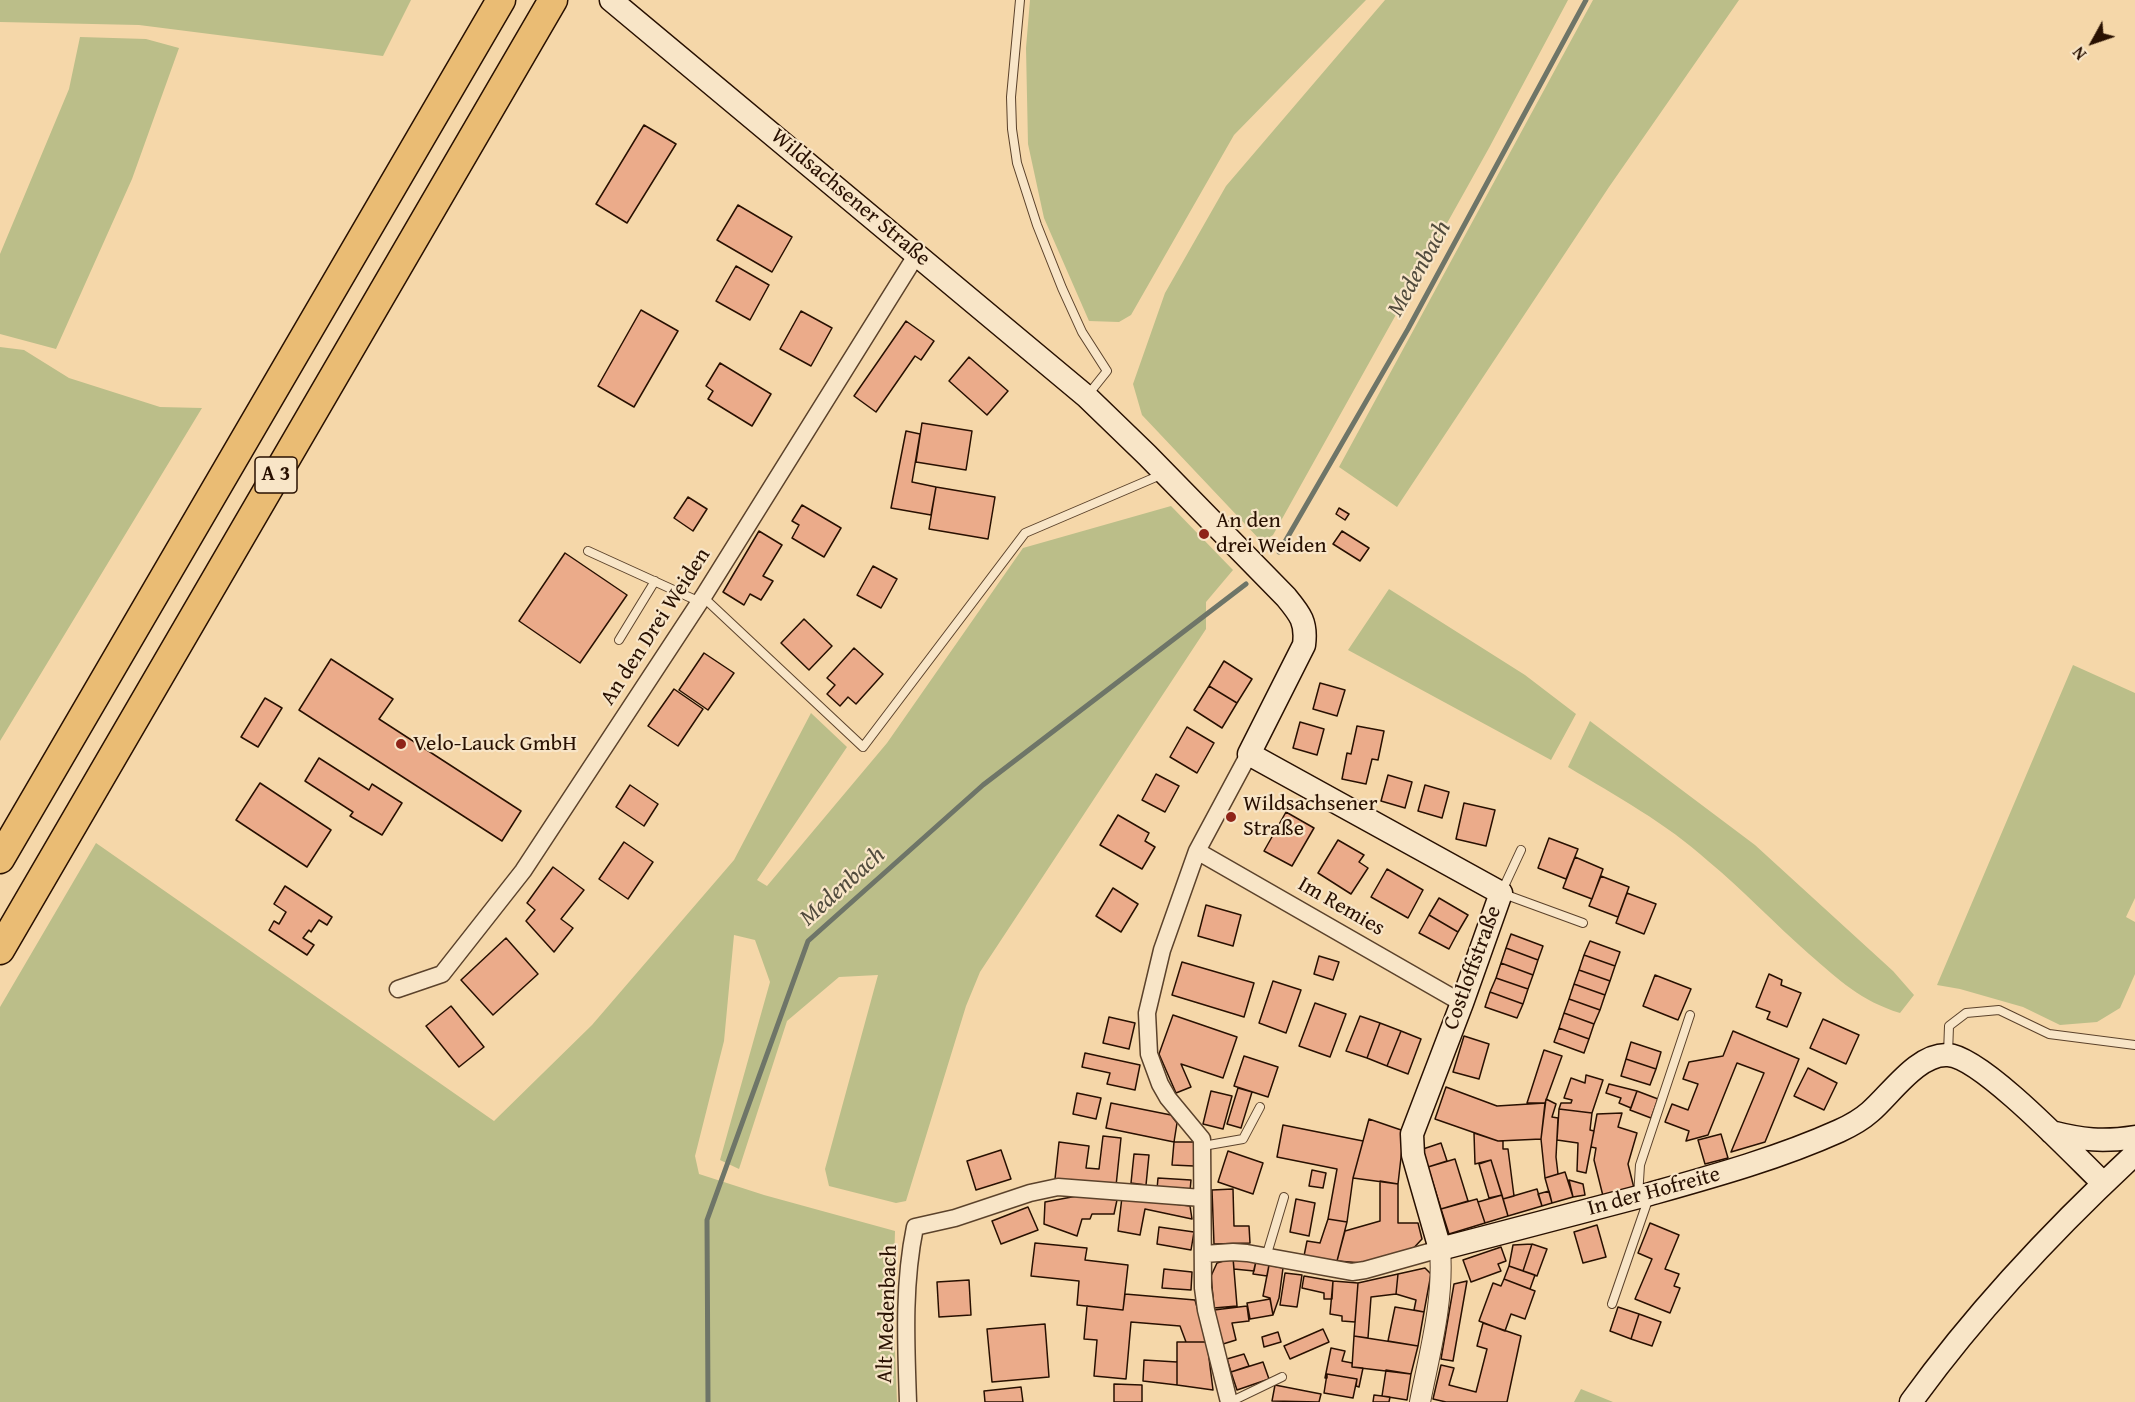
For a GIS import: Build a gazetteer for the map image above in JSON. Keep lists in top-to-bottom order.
{
  "streets": {
    "highway": ["A 3"],
    "main road": ["Wildsachsener Straße", "Costloffstraße", "In der Hofreite"],
    "street": ["An den Drei Weiden", "Im Remies", "Alt Medenbach"]
  },
  "crossings": [
    ["Wildsachsener Straße", "An den Drei Weiden"],
    ["Wildsachsener Straße", "Im Remies"],
    ["Wildsachsener Straße", "Costloffstraße"],
    ["Im Remies", "Costloffstraße"],
    ["Costloffstraße", "In der Hofreite"]
  ],
  "water": ["Medenbach"],
  "places": ["An den drei Weiden", "Velo-Lauck GmbH", "Wildsachsener Straße"],
  "north": "bottom left"
}
